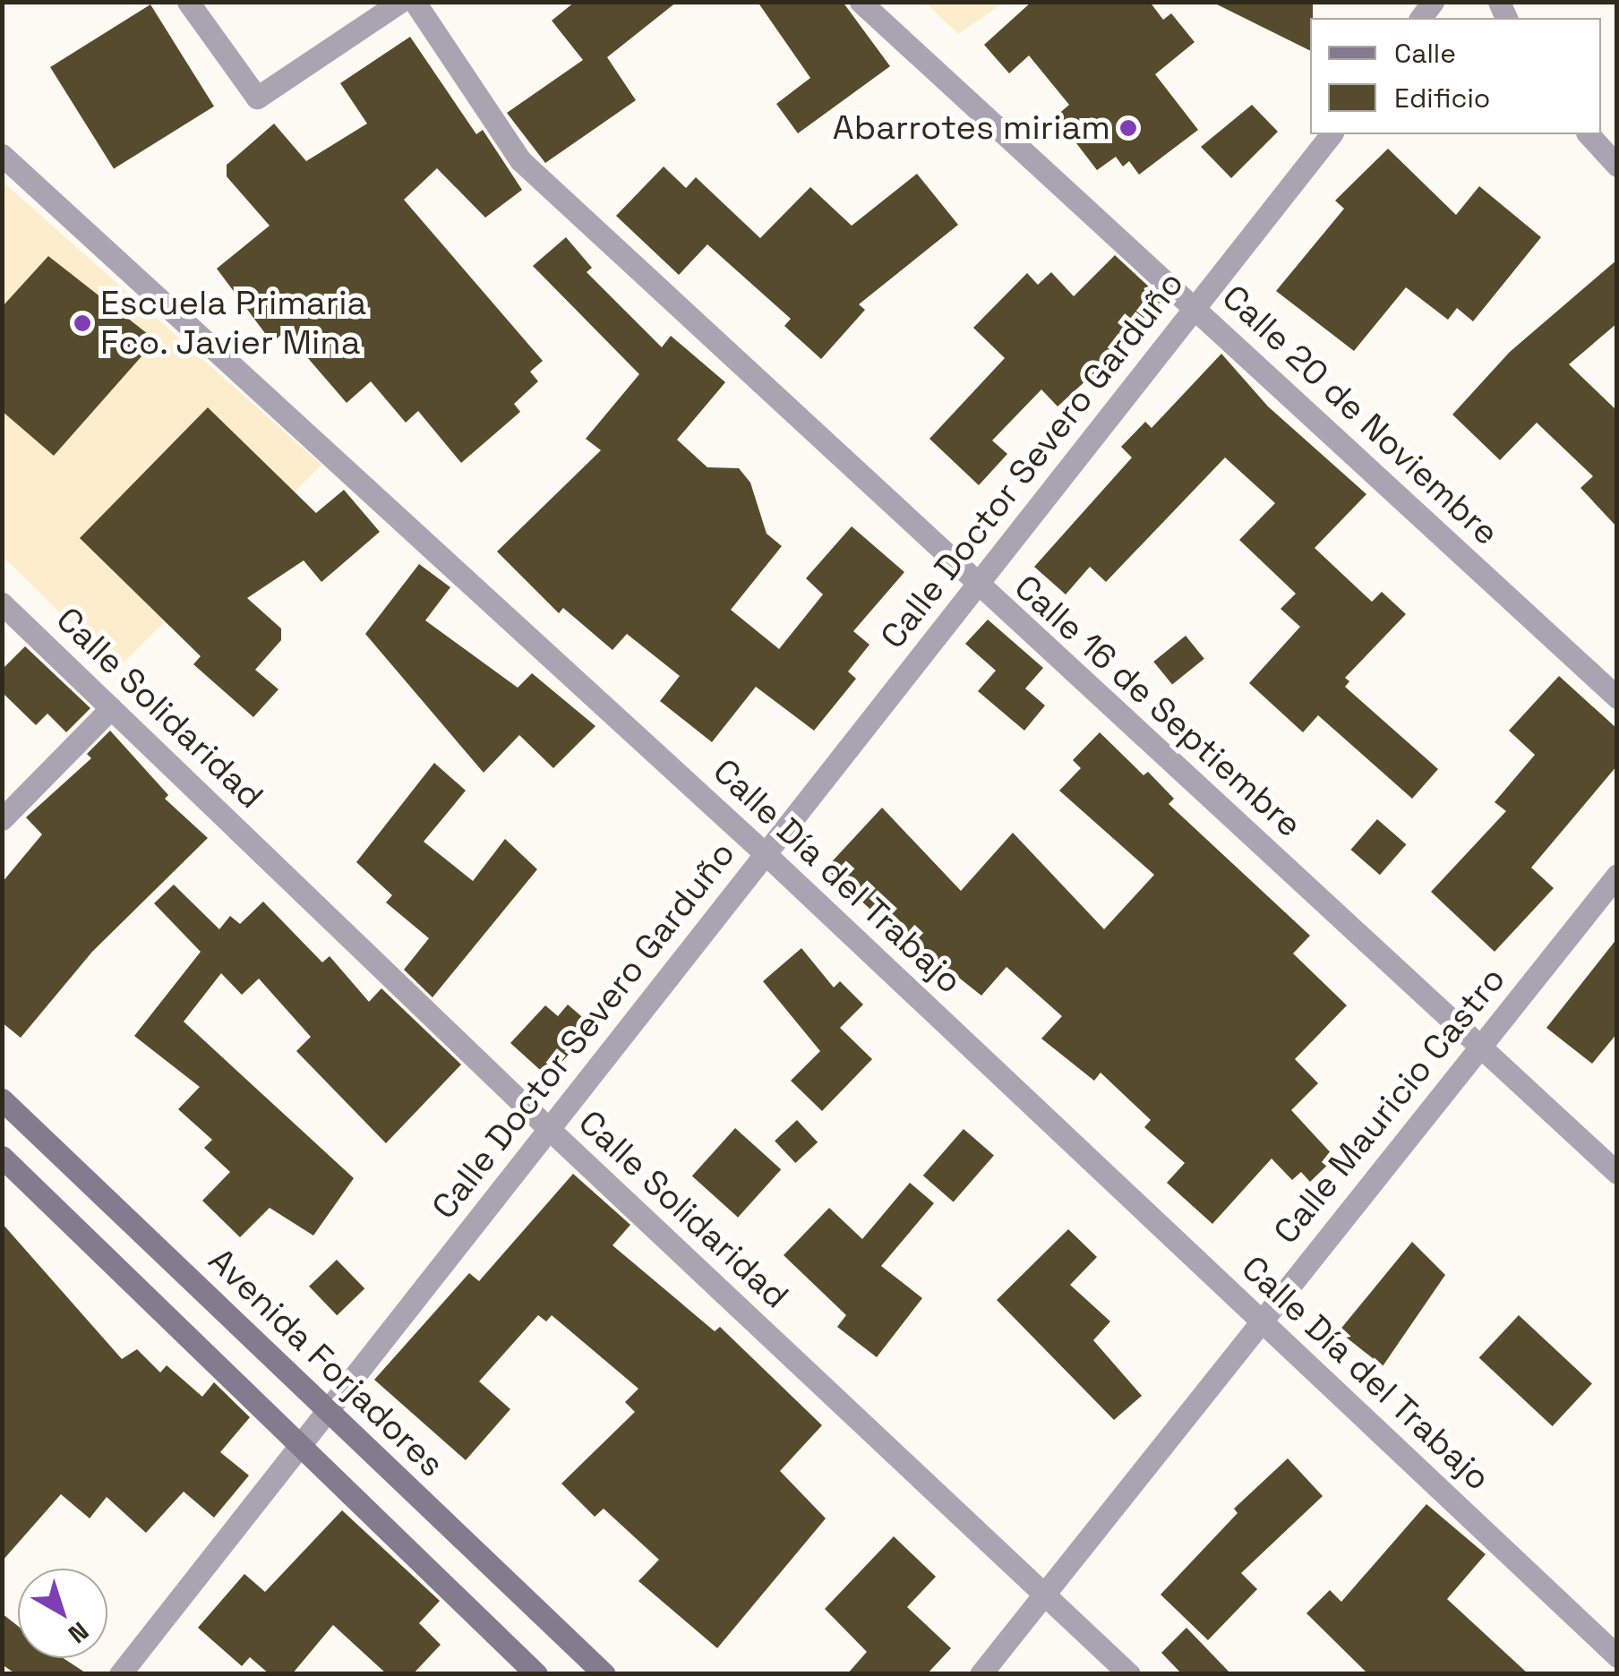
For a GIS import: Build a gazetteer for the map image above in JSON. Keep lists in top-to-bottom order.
{
  "streets": {
    "main road": ["Avenida Forjadores"],
    "street": [
      "Calle 20 de Noviembre",
      "Calle Doctor Severo Garduño",
      "Calle 16 de Septiembre",
      "Calle Solidaridad",
      "Calle Día del Trabajo",
      "Calle Mauricio Castro"
    ]
  },
  "crossings": [
    ["Calle 20 de Noviembre", "Calle Doctor Severo Garduño"],
    ["Calle Doctor Severo Garduño", "Calle 16 de Septiembre"],
    ["Calle Doctor Severo Garduño", "Calle Solidaridad"],
    ["Calle Doctor Severo Garduño", "Calle Día del Trabajo"],
    ["Calle Doctor Severo Garduño", "Avenida Forjadores"],
    ["Calle 16 de Septiembre", "Calle Mauricio Castro"],
    ["Calle Solidaridad", "Calle Mauricio Castro"],
    ["Calle Día del Trabajo", "Calle Mauricio Castro"]
  ],
  "places": ["Abarrotes miriam", "Escuela Primaria Fco. Javier Mina"],
  "legend": ["Calle", "Edificio"],
  "north": "bottom right"
}
